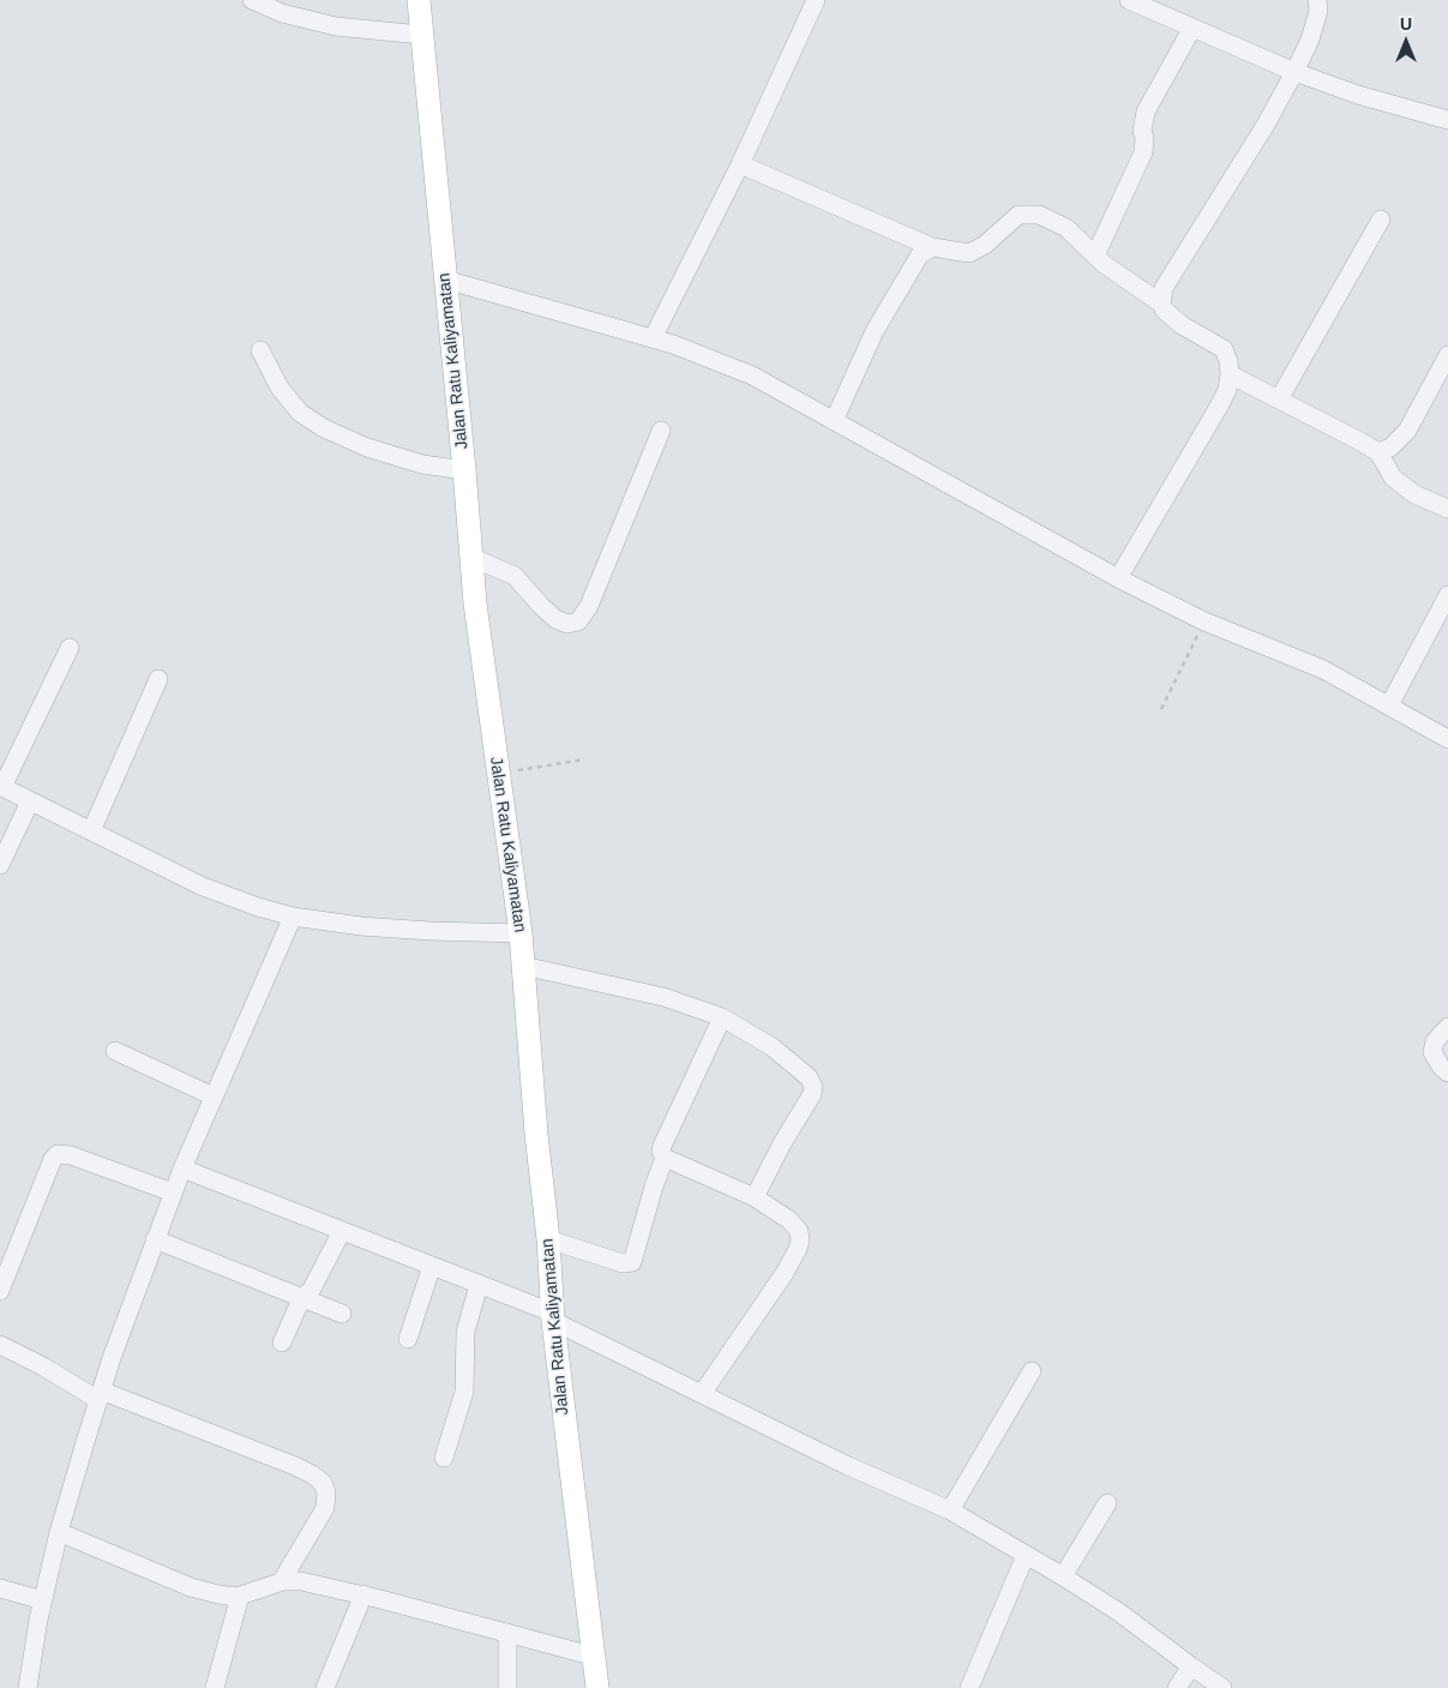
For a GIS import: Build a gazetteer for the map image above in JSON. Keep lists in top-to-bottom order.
{
  "streets": {
    "main road": ["Jalan Ratu Kaliyamatan"]
  },
  "north": "top"
}
